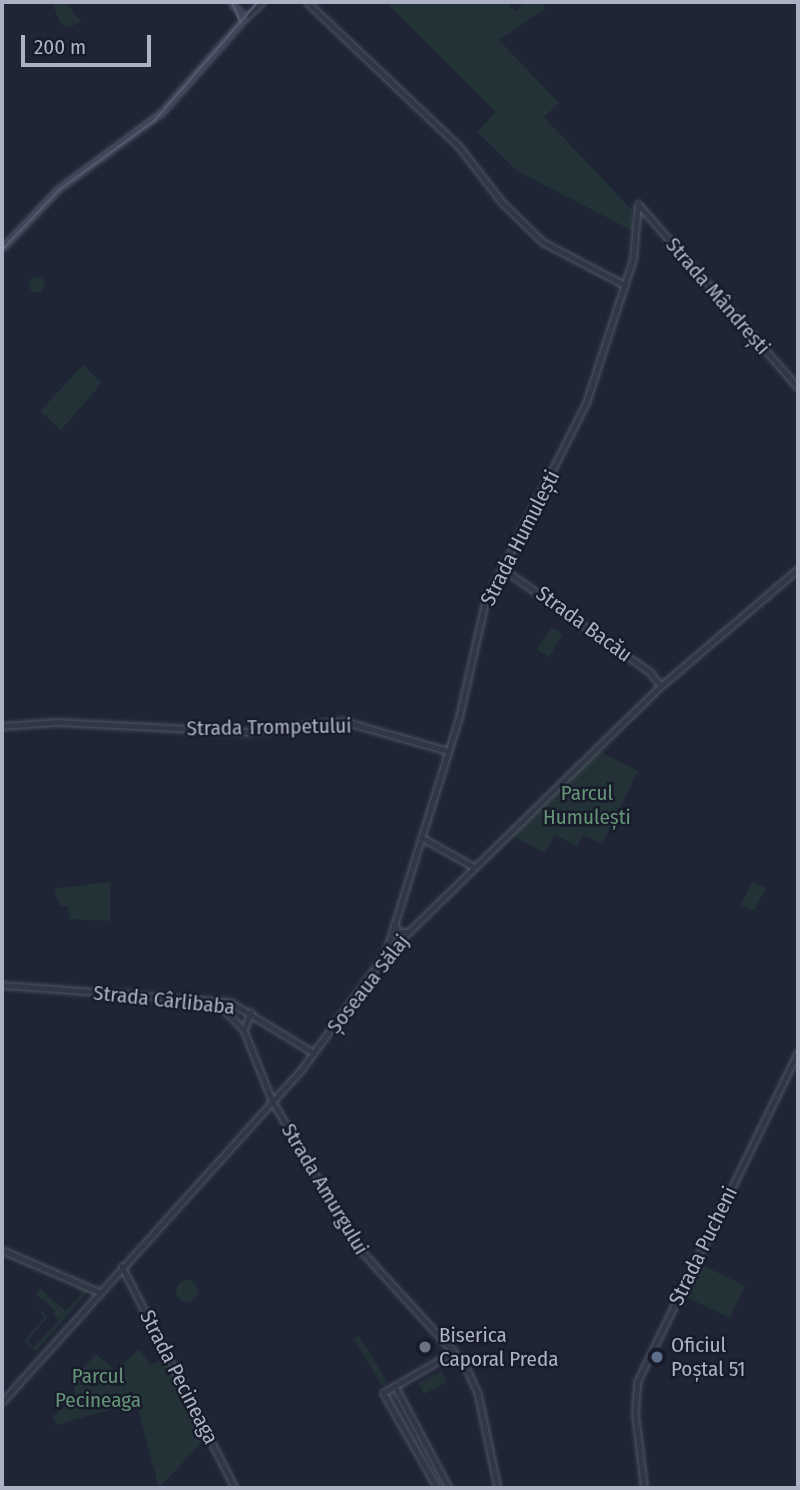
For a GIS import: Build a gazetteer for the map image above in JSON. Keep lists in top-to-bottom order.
{
  "streets": {
    "street": [
      "Strada Mândrești",
      "Strada Humulești",
      "Strada Bacău",
      "Strada Trompetului",
      "Șoseaua Sălaj",
      "Strada Cârlibaba",
      "Strada Amurgului",
      "Strada Pucheni",
      "Strada Pecineaga"
    ]
  },
  "crossings": [
    ["Strada Mândrești", "Strada Humulești"],
    ["Strada Humulești", "Strada Bacău"],
    ["Strada Humulești", "Strada Trompetului"],
    ["Strada Humulești", "Șoseaua Sălaj"],
    ["Strada Bacău", "Șoseaua Sălaj"],
    ["Șoseaua Sălaj", "Strada Cârlibaba"],
    ["Șoseaua Sălaj", "Strada Amurgului"],
    ["Șoseaua Sălaj", "Strada Pecineaga"]
  ],
  "parks": ["Parcul Humulești", "Parcul Pecineaga"],
  "places": ["Biserica Caporal Preda", "Oficiul Poștal 51"],
  "scale_bar": "200 m"
}
